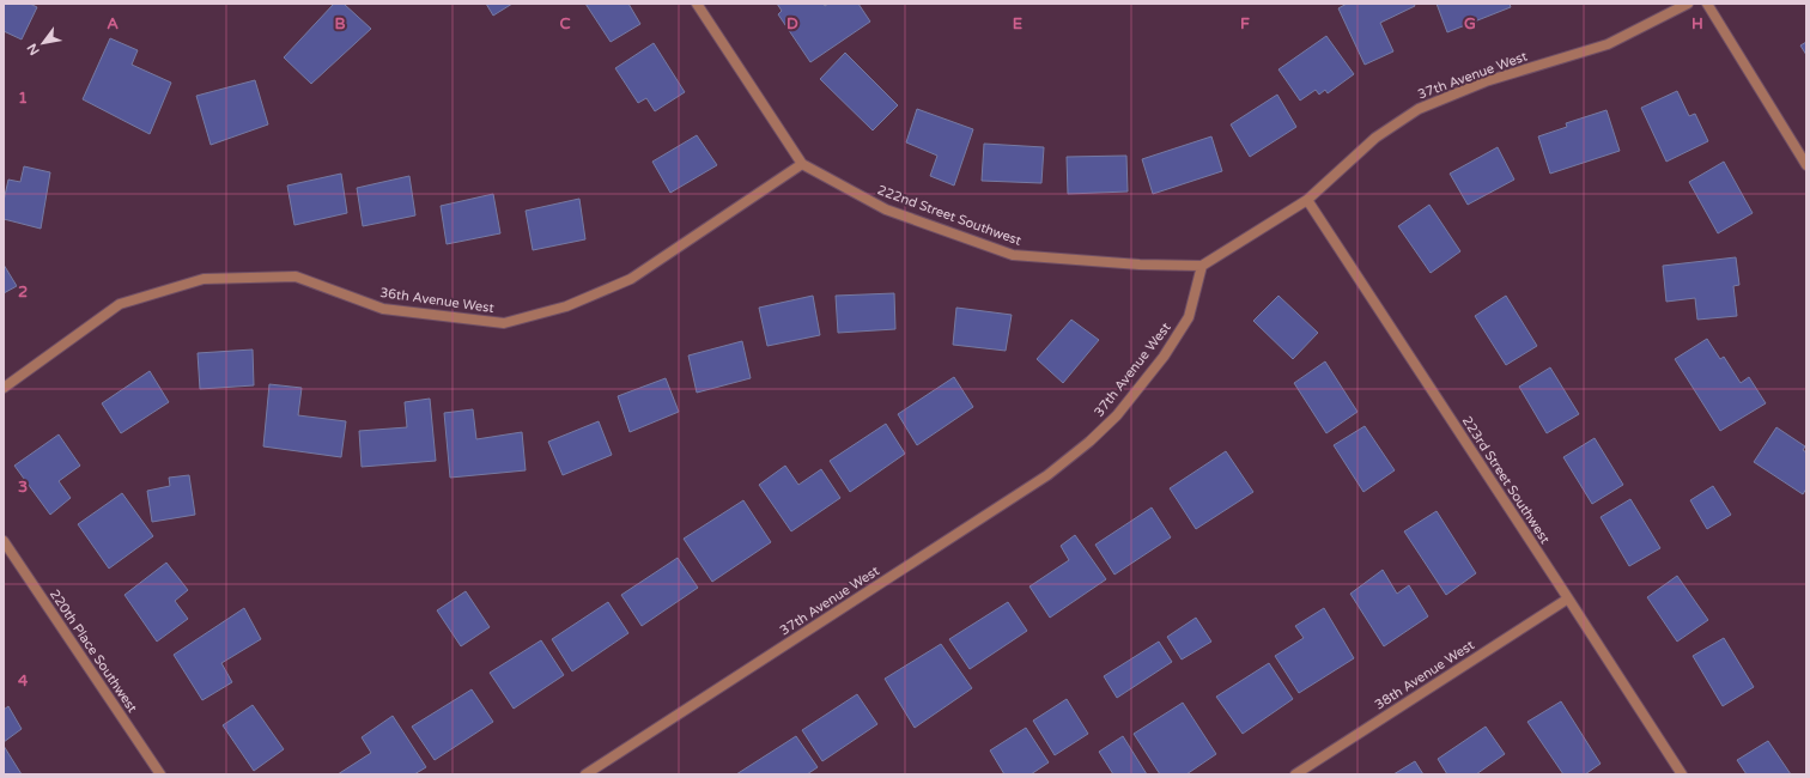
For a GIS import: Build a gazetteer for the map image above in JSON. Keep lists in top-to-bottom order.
{
  "streets": {
    "street": [
      "37th Avenue West",
      "222nd Street Southwest",
      "36th Avenue West",
      "223rd Street Southwest",
      "220th Place Southwest",
      "38th Avenue West"
    ]
  },
  "crossings": [
    ["37th Avenue West", "222nd Street Southwest"],
    ["37th Avenue West", "223rd Street Southwest"],
    ["222nd Street Southwest", "36th Avenue West"],
    ["223rd Street Southwest", "38th Avenue West"]
  ],
  "north": "bottom left",
  "grid": {
    "columns": [
      "A",
      "B",
      "C",
      "D",
      "E",
      "F",
      "G",
      "H"
    ],
    "rows": [
      "1",
      "2",
      "3",
      "4"
    ]
  }
}
